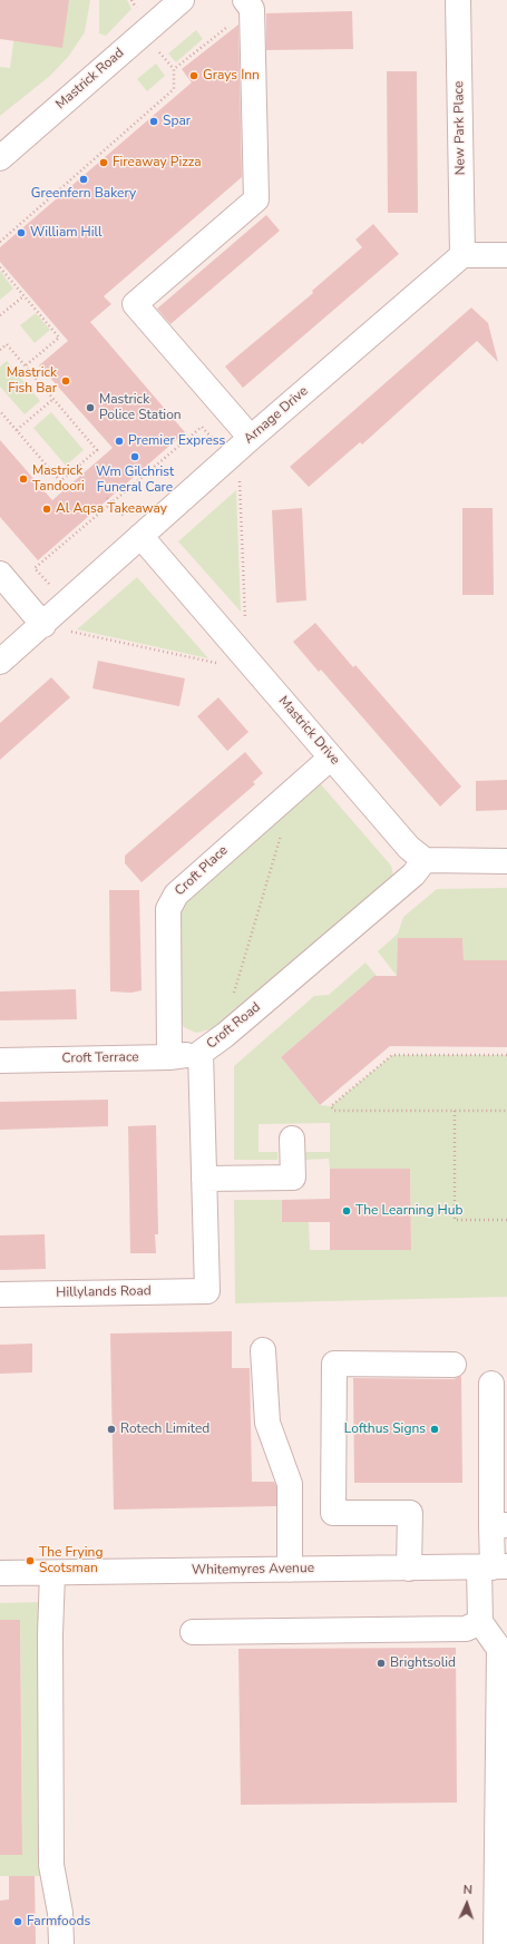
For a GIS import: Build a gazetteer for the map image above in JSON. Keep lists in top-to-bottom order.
{
  "streets": {
    "street": [
      "Mastrick Road",
      "New Park Place",
      "Arnage Drive",
      "Mastrick Drive",
      "Croft Place",
      "Croft Road",
      "Croft Terrace",
      "Hillylands Road",
      "Whitemyres Avenue"
    ]
  },
  "crossings": [
    ["New Park Place", "Arnage Drive"],
    ["Arnage Drive", "Mastrick Drive"],
    ["Mastrick Drive", "Croft Place"],
    ["Mastrick Drive", "Croft Road"],
    ["Croft Place", "Croft Terrace"],
    ["Croft Road", "Croft Terrace"],
    ["Croft Road", "Hillylands Road"]
  ],
  "places": [
    "Grays Inn",
    "Spar",
    "Fireaway Pizza",
    "Greenfern Bakery",
    "William Hill",
    "Mastrick Fish Bar",
    "Mastrick Police Station",
    "Premier Express",
    "Wm Gilchrist Funeral Care",
    "Mastrick Tandoori",
    "Al Aqsa Takeaway",
    "The Learning Hub",
    "Rotech Limited",
    "Lofthus Signs",
    "The Frying Scotsman",
    "Brightsolid",
    "Farmfoods"
  ],
  "north": "top"
}
